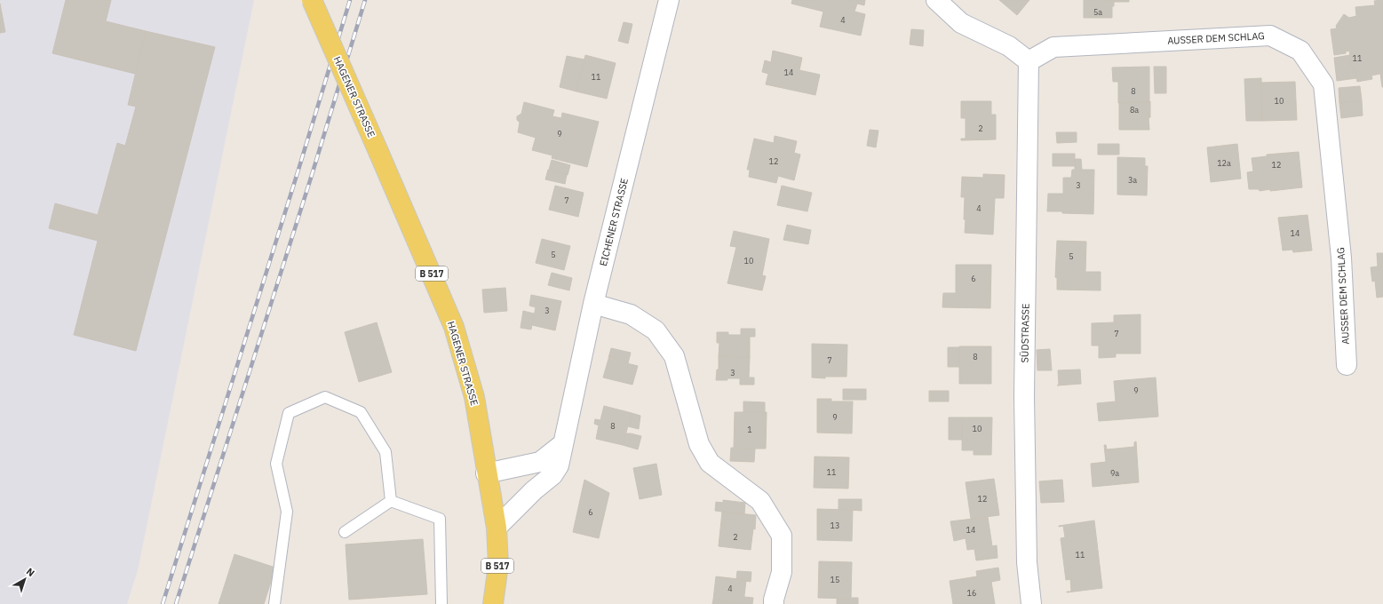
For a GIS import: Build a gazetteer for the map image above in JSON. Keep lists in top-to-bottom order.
{
  "streets": {
    "main road": ["HAGENER STRASSE", "B 517"],
    "street": ["AUSSER DEM SCHLAG", "EICHENER STRASSE", "SÜDSTRASSE"]
  },
  "crossings": [
    ["AUSSER DEM SCHLAG", "SÜDSTRASSE"],
    ["HAGENER STRASSE", "EICHENER STRASSE"]
  ],
  "house_numbers": [
    "5a",
    "4",
    "11",
    "14",
    "11",
    "8",
    "10",
    "8a",
    "2",
    "9",
    "12",
    "12a",
    "12",
    "3a",
    "3",
    "7",
    "4",
    "14",
    "5",
    "5",
    "10",
    "6",
    "3",
    "7",
    "8",
    "7",
    "3",
    "9",
    "9",
    "8",
    "10",
    "1",
    "11",
    "9a",
    "12",
    "6",
    "13",
    "14",
    "2",
    "11",
    "15",
    "4",
    "16"
  ],
  "north": "top right"
}
